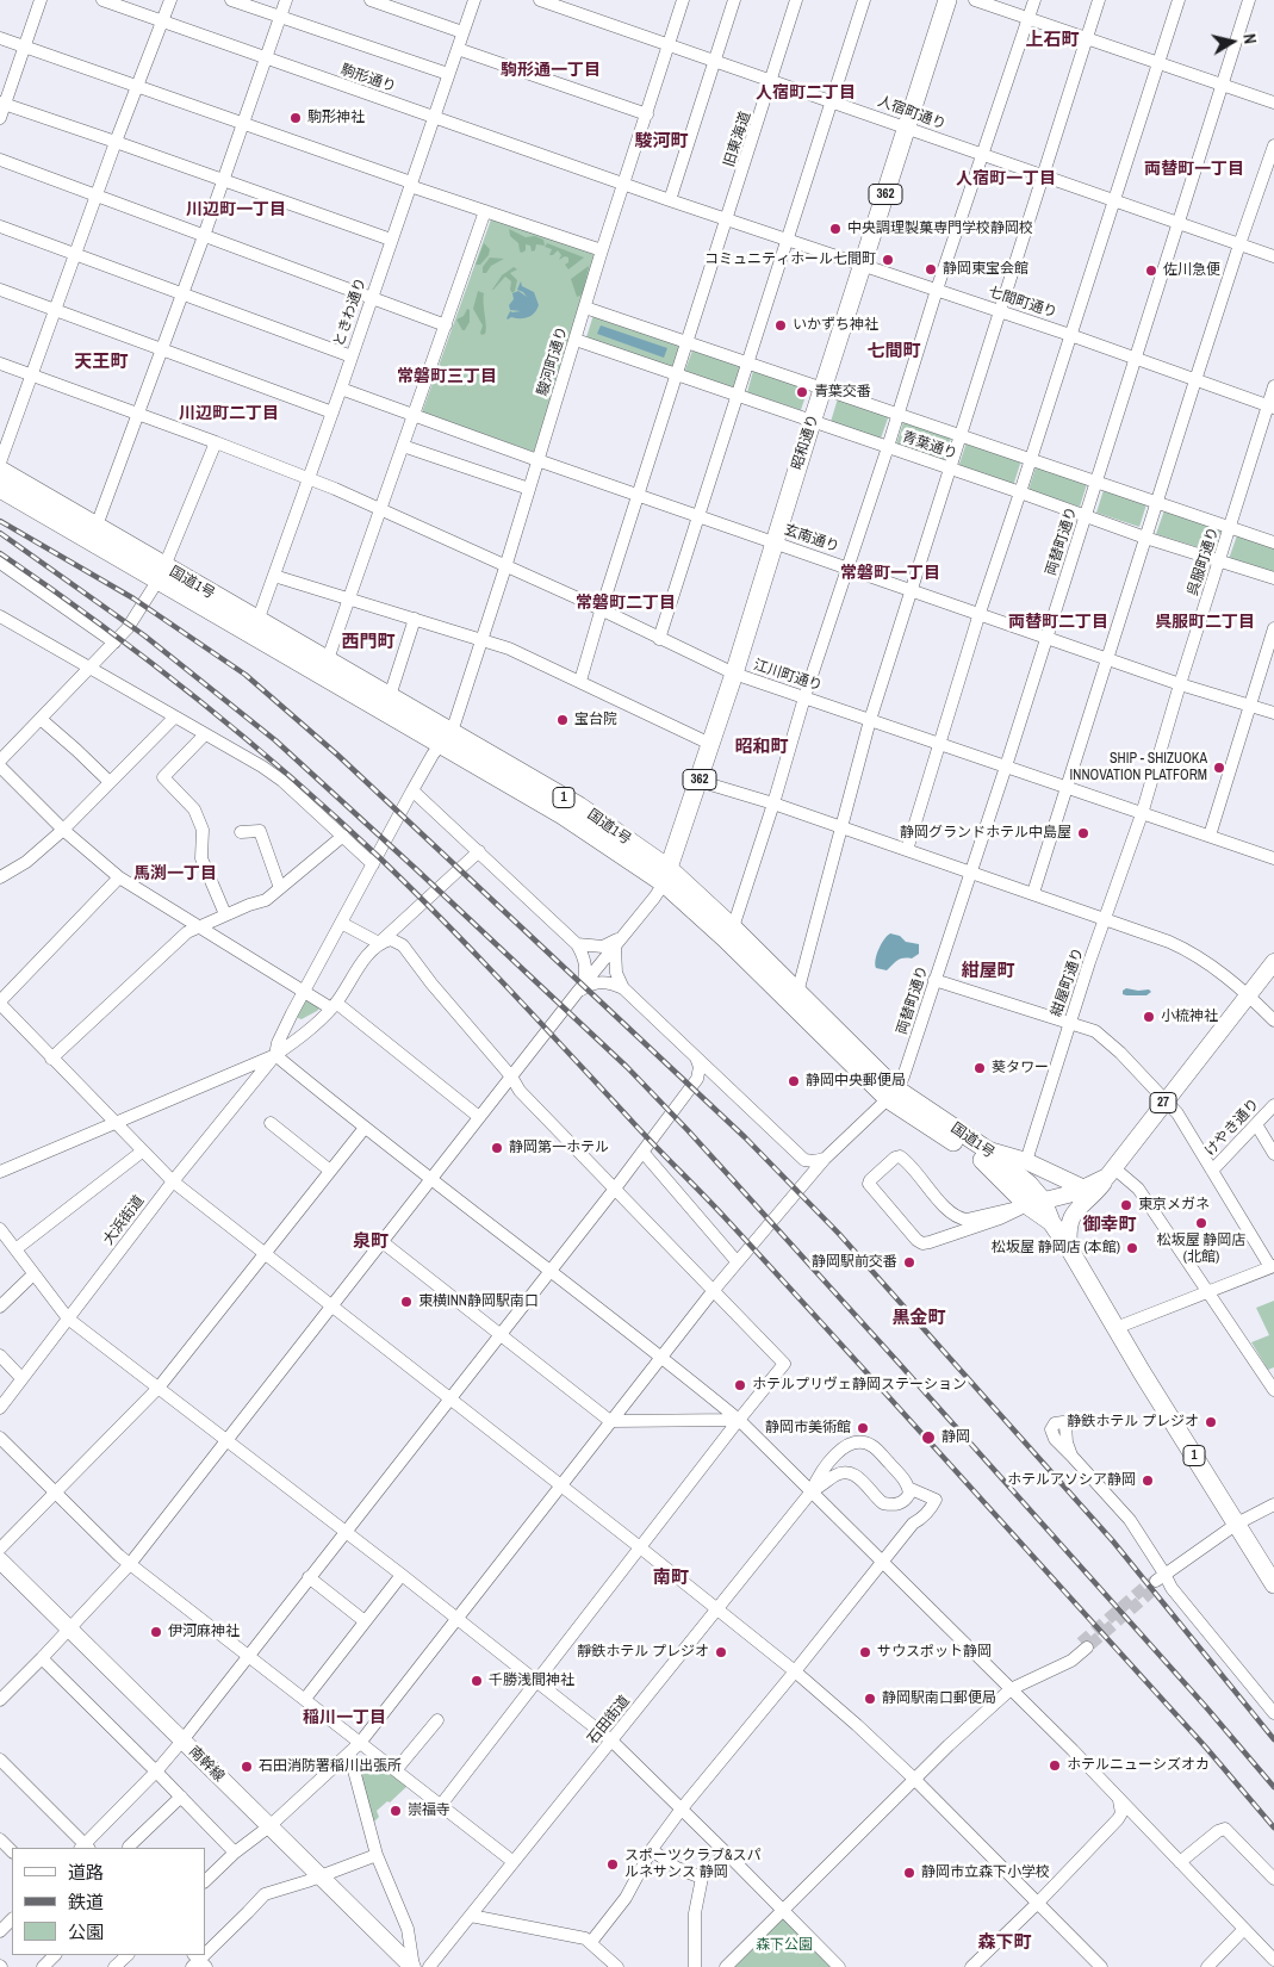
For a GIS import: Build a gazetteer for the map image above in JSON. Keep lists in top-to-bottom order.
{
  "streets": {
    "highway": [
      "362",
      "昭和通り",
      "国道1号",
      "1"
    ],
    "main road": ["27", "南幹線"],
    "street": [
      "駒形通り",
      "人宿町通り",
      "旧東海道",
      "七間町通り",
      "ときわ通り",
      "駿河町通り",
      "青葉通り",
      "玄南通り",
      "両替町通り",
      "呉服町通り",
      "江川町通り",
      "紺屋町通り",
      "けやき通り",
      "大浜街道",
      "石田街道"
    ]
  },
  "crossings": [
    ["駒形通り", "七間町通り"],
    ["駒形通り", "ときわ通り"],
    ["駒形通り", "駿河町通り"],
    ["人宿町通り", "旧東海道"],
    ["人宿町通り", "駿河町通り"],
    ["人宿町通り", "昭和通り"],
    ["人宿町通り", "両替町通り"],
    ["旧東海道", "七間町通り"],
    ["旧東海道", "青葉通り"],
    ["旧東海道", "玄南通り"],
    ["旧東海道", "江川町通り"],
    ["七間町通り", "駿河町通り"],
    ["七間町通り", "昭和通り"],
    ["七間町通り", "両替町通り"],
    ["七間町通り", "呉服町通り"],
    ["ときわ通り", "玄南通り"],
    ["ときわ通り", "国道1号"],
    ["ときわ通り", "江川町通り"],
    ["駿河町通り", "青葉通り"],
    ["駿河町通り", "玄南通り"],
    ["駿河町通り", "国道1号"],
    ["駿河町通り", "江川町通り"],
    ["駿河町通り", "大浜街道"],
    ["昭和通り", "青葉通り"],
    ["昭和通り", "玄南通り"],
    ["昭和通り", "国道1号"],
    ["昭和通り", "江川町通り"],
    ["青葉通り", "両替町通り"],
    ["青葉通り", "呉服町通り"],
    ["玄南通り", "両替町通り"],
    ["玄南通り", "呉服町通り"],
    ["両替町通り", "国道1号"],
    ["両替町通り", "江川町通り"],
    ["呉服町通り", "江川町通り"],
    ["呉服町通り", "紺屋町通り"],
    ["国道1号", "27"],
    ["江川町通り", "紺屋町通り"]
  ],
  "districts": [
    "上石町",
    "駒形通一丁目",
    "人宿町二丁目",
    "駿河町",
    "両替町一丁目",
    "人宿町一丁目",
    "川辺町一丁目",
    "七間町",
    "天王町",
    "常磐町三丁目",
    "川辺町二丁目",
    "常磐町一丁目",
    "常磐町二丁目",
    "両替町二丁目",
    "呉服町二丁目",
    "西門町",
    "昭和町",
    "馬渕一丁目",
    "紺屋町",
    "御幸町",
    "泉町",
    "黒金町",
    "南町",
    "稲川一丁目",
    "森下町"
  ],
  "parks": ["森下公園"],
  "places": [
    "駒形神社",
    "中央調理製菓専門学校静岡校",
    "コミュニティホール七間町",
    "静岡東宝会館",
    "佐川急便",
    "いかずち神社",
    "青葉交番",
    "宝台院",
    "SHIP - SHIZUOKA INNOVATION PLATFORM",
    "静岡グランドホテル中島屋",
    "小梳神社",
    "葵タワー",
    "静岡中央郵便局",
    "静岡第一ホテル",
    "東京メガネ",
    "松坂屋 静岡店 (北館)",
    "松坂屋 静岡店 (本館)",
    "静岡駅前交番",
    "東横INN静岡駅南口",
    "ホテルプリヴェ静岡ステーション",
    "静鉄ホテル プレジオ",
    "静岡市美術館",
    "静岡",
    "ホテルアソシア静岡",
    "伊河麻神社",
    "靜鉄ホテル プレジオ",
    "サウスポット静岡",
    "千勝浅間神社",
    "静岡駅南口郵便局",
    "ホテルニューシズオカ",
    "石田消防署稲川出張所",
    "崇福寺",
    "スポーツクラブ&スパ ルネサンス 静岡",
    "静岡市立森下小学校"
  ],
  "legend": ["道路", "鉄道", "公園"],
  "north": "right"
}
